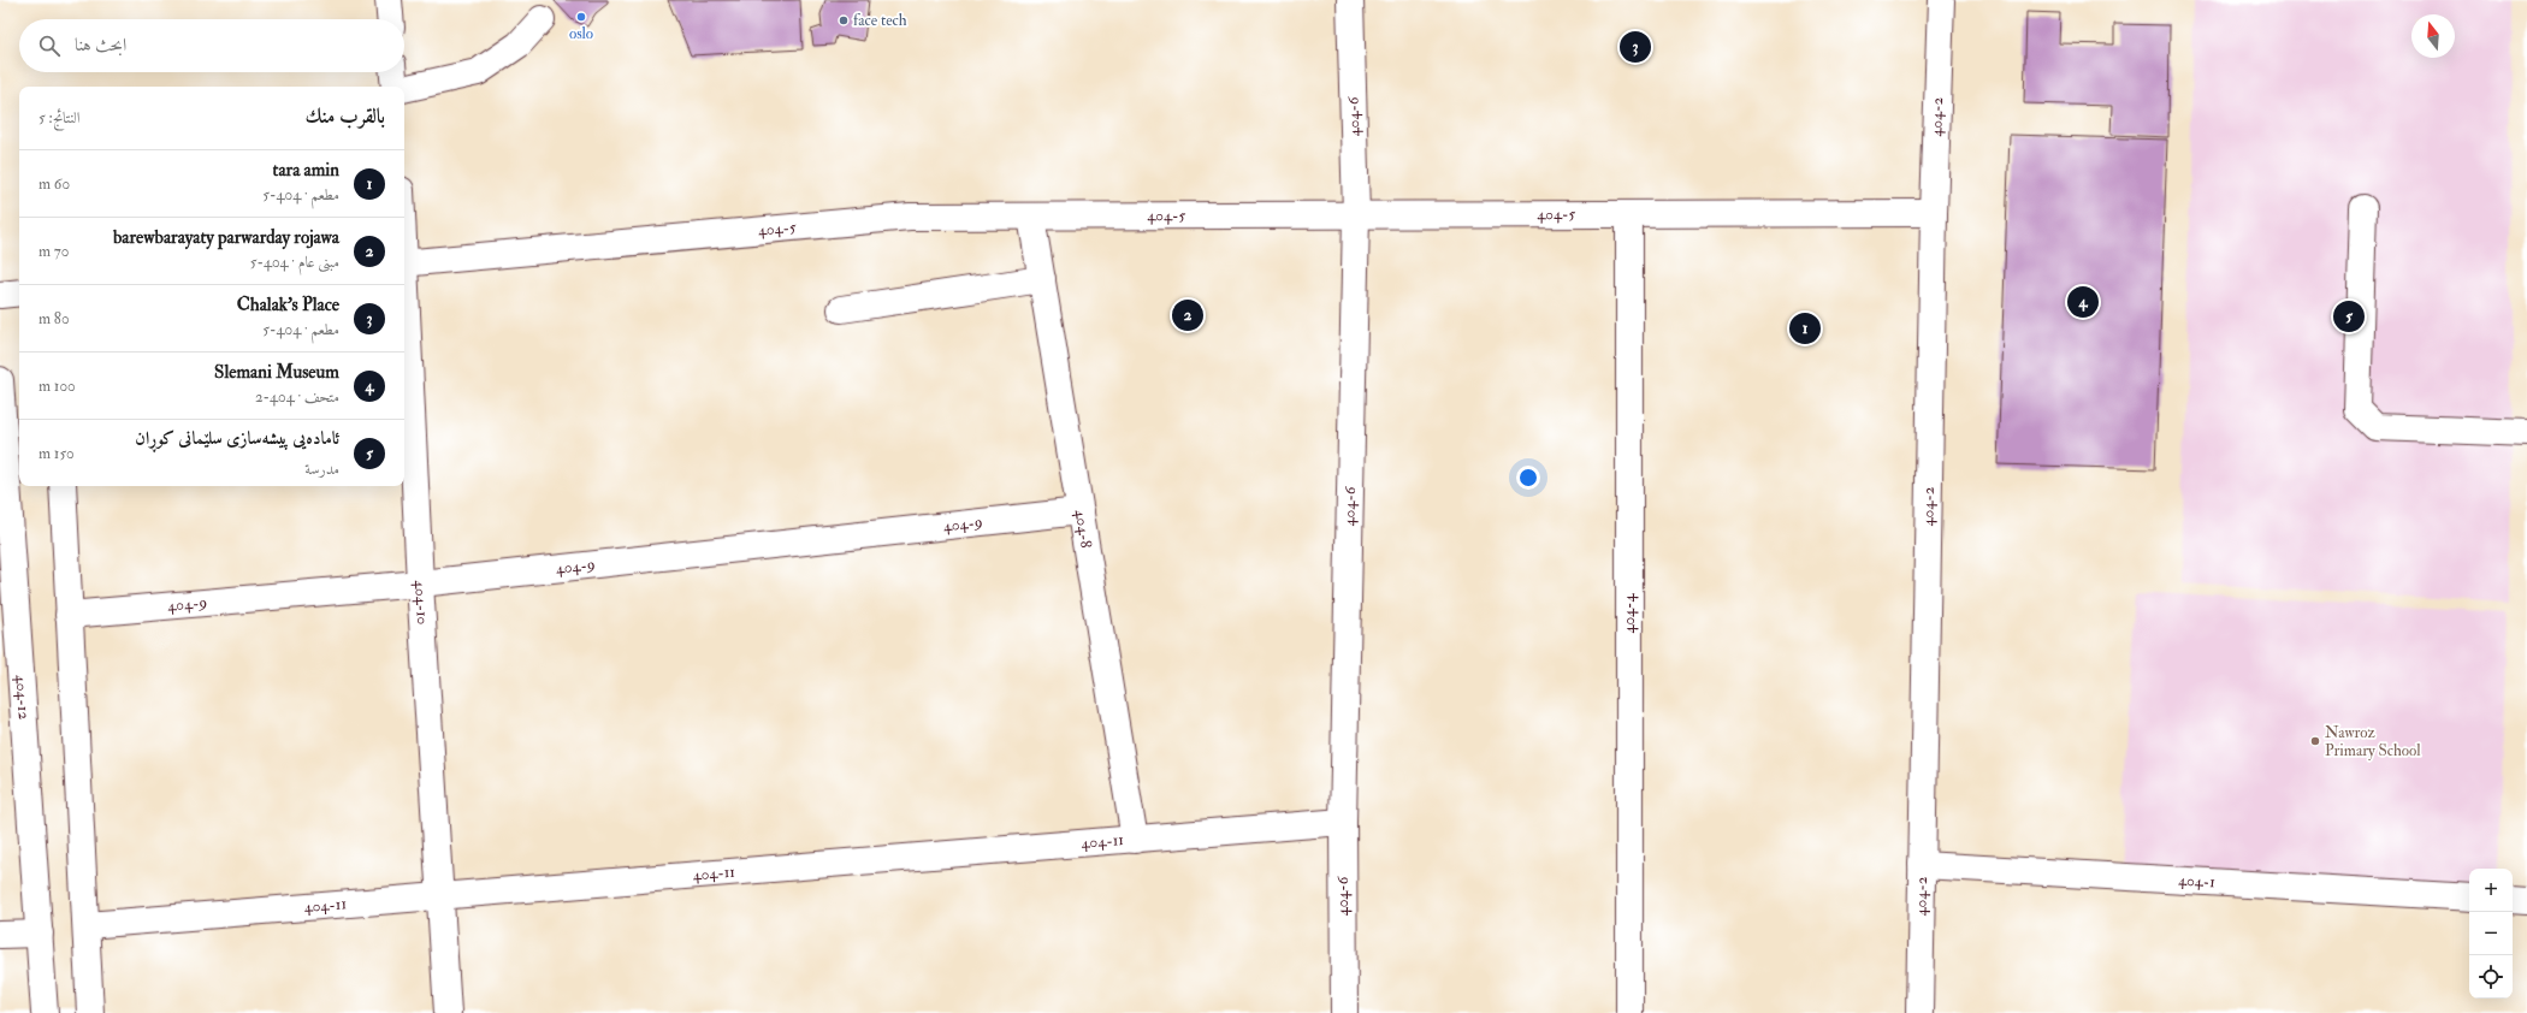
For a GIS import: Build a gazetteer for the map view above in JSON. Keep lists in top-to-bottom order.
{
  "streets": {
    "street": [
      "404-6",
      "404-2",
      "404-5",
      "404-9",
      "404-8",
      "404-10",
      "404-4",
      "404-12",
      "404-11",
      "404-1"
    ]
  },
  "crossings": [
    ["404-6", "404-5"],
    ["404-6", "404-11"],
    ["404-2", "404-5"],
    ["404-2", "404-1"],
    ["404-5", "404-8"],
    ["404-5", "404-4"],
    ["404-9", "404-8"],
    ["404-9", "404-10"],
    ["404-8", "404-11"],
    ["404-10", "404-11"]
  ],
  "places": ["oslo", "face tech", "Nawroz Primary School"],
  "north": "top",
  "page": {
    "search": "ابحث هنا",
    "pins": [
      "3",
      "4",
      "2",
      "5",
      "1"
    ],
    "heading": ["بالقرب منك", "النتائج: 5"],
    "list": [
      {
        "mark": "1",
        "name": "tara amin",
        "note": "مطعم · 404-5",
        "value": "60 m"
      },
      {
        "mark": "2",
        "name": "barewbarayaty parwarday rojawa",
        "note": "مبنى عام · 404-5",
        "value": "70 m"
      },
      {
        "mark": "3",
        "name": "Chalak's Place",
        "note": "مطعم · 404-5",
        "value": "80 m"
      },
      {
        "mark": "4",
        "name": "Slemani Museum",
        "note": "متحف · 404-2",
        "value": "100 m"
      },
      {
        "mark": "5",
        "name": "ئامادەیی پیشەسازی سلێمانی کوڕان",
        "note": "مدرسة",
        "value": "150 m"
      }
    ],
    "map_buttons": ["+", "−"]
  }
}
